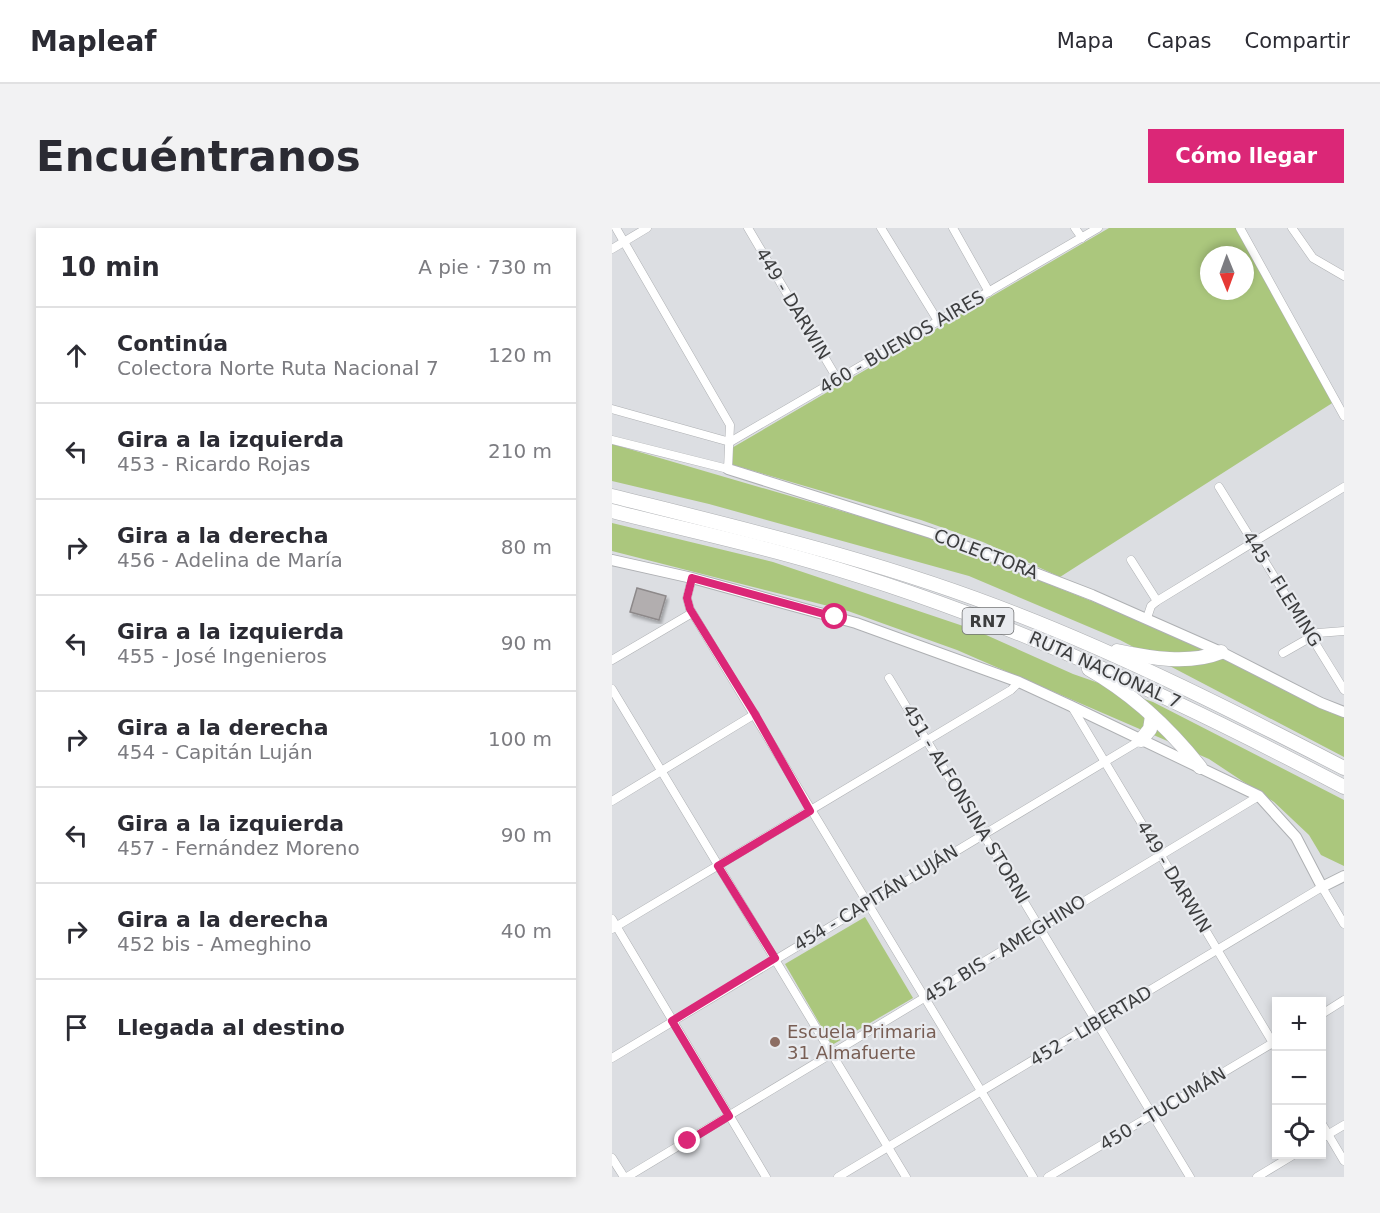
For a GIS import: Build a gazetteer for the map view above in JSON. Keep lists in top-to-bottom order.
{
  "streets": {
    "highway": ["RN7", "RUTA NACIONAL 7"],
    "street": [
      "449 - DARWIN",
      "460 - BUENOS AIRES",
      "COLECTORA",
      "445 - FLEMING",
      "451 - ALFONSINA STORNI",
      "454 - CAPITÁN LUJÁN",
      "452 BIS - AMEGHINO",
      "452 - LIBERTAD",
      "450 - TUCUMÁN"
    ]
  },
  "crossings": [
    ["449 - DARWIN", "460 - BUENOS AIRES"],
    ["449 - DARWIN", "454 - CAPITÁN LUJÁN"],
    ["449 - DARWIN", "452 BIS - AMEGHINO"],
    ["449 - DARWIN", "452 - LIBERTAD"],
    ["451 - ALFONSINA STORNI", "454 - CAPITÁN LUJÁN"],
    ["451 - ALFONSINA STORNI", "452 BIS - AMEGHINO"],
    ["451 - ALFONSINA STORNI", "452 - LIBERTAD"],
    ["451 - ALFONSINA STORNI", "450 - TUCUMÁN"]
  ],
  "places": ["Escuela Primaria 31 Almafuerte"],
  "north": "bottom",
  "page": {
    "header": "Mapleaf",
    "nav": ["Mapa", "Capas", "Compartir"],
    "buttons": "Cómo llegar",
    "title": "Encuéntranos",
    "heading": ["10 min", "A pie · 730 m"],
    "list": [
      ["Continúa", "Colectora Norte Ruta Nacional 7", "120 m"],
      ["Gira a la izquierda", "453 - Ricardo Rojas", "210 m"],
      ["Gira a la derecha", "456 - Adelina de María", "80 m"],
      ["Gira a la izquierda", "455 - José Ingenieros", "90 m"],
      ["Gira a la derecha", "454 - Capitán Luján", "100 m"],
      ["Gira a la izquierda", "457 - Fernández Moreno", "90 m"],
      ["Gira a la derecha", "452 bis - Ameghino", "40 m"],
      "Llegada al destino"
    ],
    "map_buttons": ["+", "−"]
  }
}
